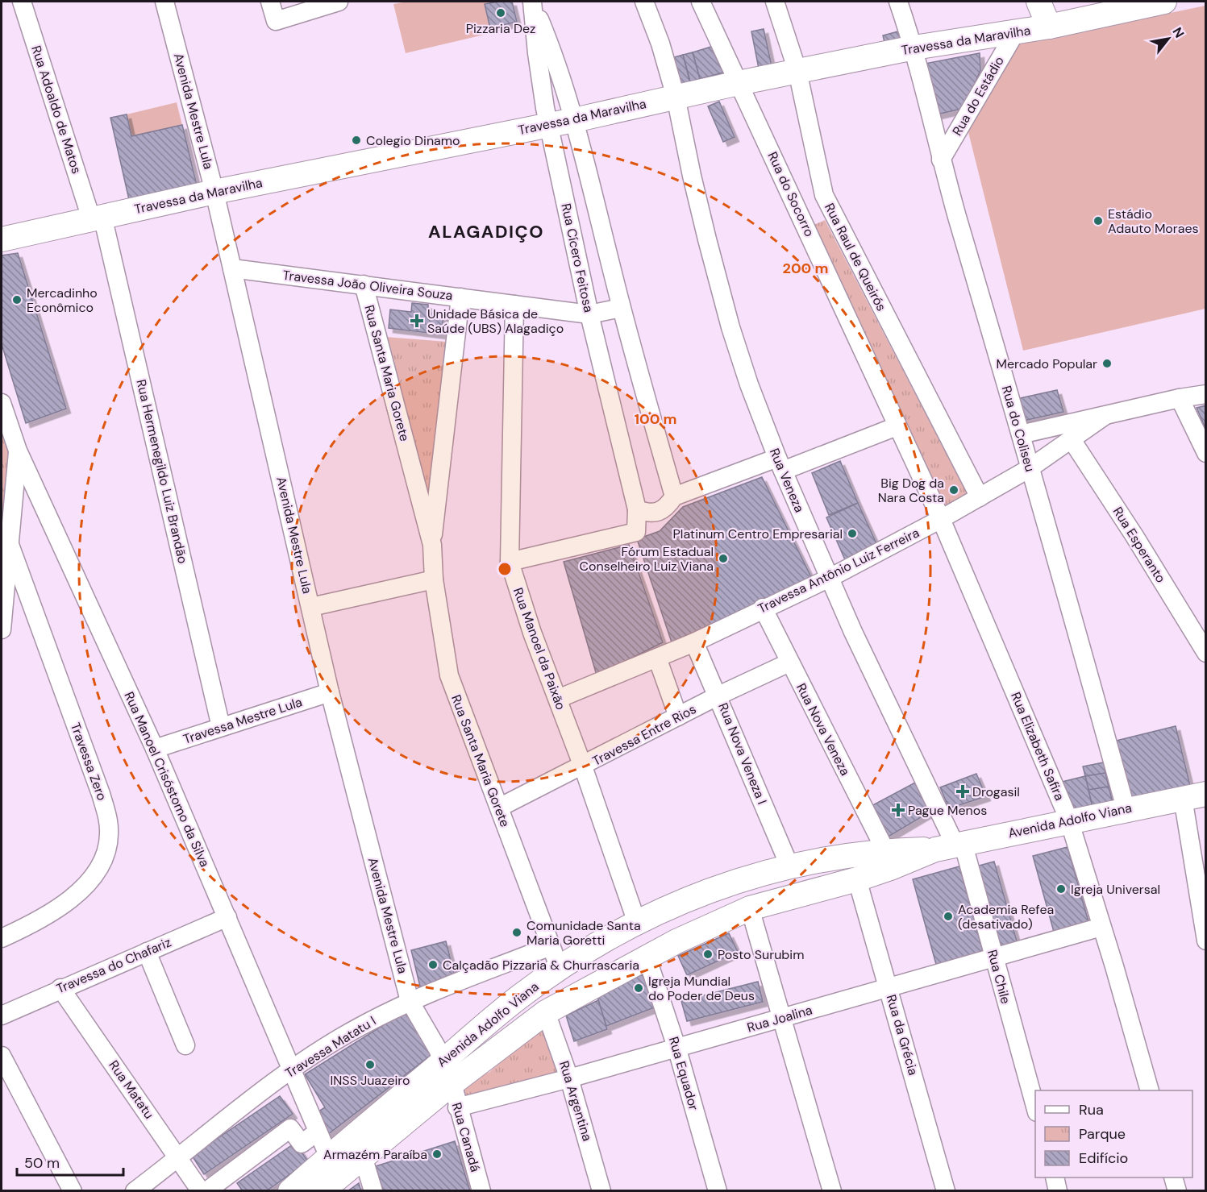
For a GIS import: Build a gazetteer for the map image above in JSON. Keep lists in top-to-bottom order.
{
  "streets": {
    "main road": ["Travessa da Maravilha", "Avenida Adolfo Viana"],
    "street": [
      "Rua do Estádio",
      "Rua Adoaldo de Matos",
      "Avenida Mestre Lula",
      "Rua do Socorro",
      "Rua Raul de Queirós",
      "Rua Cícero Feitosa",
      "Travessa João Oliveira Souza",
      "Rua Santa Maria Gorete",
      "Rua do Coliseu",
      "Rua Hermenegildo Luiz Brandão",
      "Rua Veneza",
      "Rua Esperanto",
      "Travessa Antônio Luiz Ferreira",
      "Rua Manoel da Paixão",
      "Travessa Mestre Lula",
      "Rua Nova Veneza",
      "Travessa Entre Rios",
      "Rua Elizabeth Safira",
      "Rua Nova Veneza I",
      "Travessa Zero",
      "Rua Manoel Crisóstomo da Silva",
      "Travessa do Chafariz",
      "Rua Chile",
      "Rua Joalina",
      "Rua da Grécia",
      "Travessa Matatu I",
      "Rua Equador",
      "Rua Matatu",
      "Rua Argentina",
      "Rua Canadá"
    ]
  },
  "crossings": [
    ["Travessa da Maravilha", "Rua do Estádio"],
    ["Travessa da Maravilha", "Rua Adoaldo de Matos"],
    ["Travessa da Maravilha", "Avenida Mestre Lula"],
    ["Travessa da Maravilha", "Rua do Socorro"],
    ["Travessa da Maravilha", "Rua Raul de Queirós"],
    ["Travessa da Maravilha", "Rua Cícero Feitosa"],
    ["Travessa da Maravilha", "Rua do Coliseu"],
    ["Travessa da Maravilha", "Rua Hermenegildo Luiz Brandão"],
    ["Travessa da Maravilha", "Rua Veneza"],
    ["Rua do Estádio", "Rua do Coliseu"],
    ["Rua Adoaldo de Matos", "Rua Hermenegildo Luiz Brandão"],
    ["Avenida Mestre Lula", "Travessa João Oliveira Souza"],
    ["Avenida Mestre Lula", "Travessa Mestre Lula"],
    ["Avenida Mestre Lula", "Avenida Adolfo Viana"],
    ["Avenida Mestre Lula", "Travessa Matatu I"],
    ["Avenida Mestre Lula", "Rua Canadá"],
    ["Rua do Socorro", "Travessa Antônio Luiz Ferreira"],
    ["Rua do Socorro", "Rua Elizabeth Safira"],
    ["Rua Raul de Queirós", "Travessa Antônio Luiz Ferreira"],
    ["Rua Cícero Feitosa", "Travessa João Oliveira Souza"],
    ["Rua Cícero Feitosa", "Rua Manoel da Paixão"],
    ["Travessa João Oliveira Souza", "Rua Santa Maria Gorete"],
    ["Travessa João Oliveira Souza", "Rua Manoel da Paixão"],
    ["Rua Santa Maria Gorete", "Travessa Entre Rios"],
    ["Rua Santa Maria Gorete", "Avenida Adolfo Viana"],
    ["Rua Santa Maria Gorete", "Travessa Matatu I"],
    ["Rua do Coliseu", "Travessa Antônio Luiz Ferreira"],
    ["Rua do Coliseu", "Avenida Adolfo Viana"],
    ["Rua Hermenegildo Luiz Brandão", "Travessa Mestre Lula"],
    ["Rua Veneza", "Travessa Antônio Luiz Ferreira"],
    ["Rua Veneza", "Avenida Adolfo Viana"],
    ["Rua Veneza", "Rua Chile"],
    ["Rua Esperanto", "Travessa Antônio Luiz Ferreira"],
    ["Travessa Antônio Luiz Ferreira", "Rua Manoel da Paixão"],
    ["Travessa Antônio Luiz Ferreira", "Rua Nova Veneza"],
    ["Travessa Antônio Luiz Ferreira", "Rua Elizabeth Safira"],
    ["Travessa Antônio Luiz Ferreira", "Rua Nova Veneza I"],
    ["Rua Manoel da Paixão", "Travessa Entre Rios"],
    ["Rua Manoel da Paixão", "Avenida Adolfo Viana"],
    ["Travessa Mestre Lula", "Rua Manoel Crisóstomo da Silva"],
    ["Rua Nova Veneza", "Travessa Entre Rios"],
    ["Rua Nova Veneza", "Avenida Adolfo Viana"],
    ["Travessa Entre Rios", "Rua Nova Veneza I"],
    ["Rua Elizabeth Safira", "Avenida Adolfo Viana"],
    ["Rua Elizabeth Safira", "Rua Joalina"],
    ["Rua Nova Veneza I", "Avenida Adolfo Viana"],
    ["Rua Manoel Crisóstomo da Silva", "Avenida Adolfo Viana"],
    ["Rua Manoel Crisóstomo da Silva", "Travessa do Chafariz"],
    ["Rua Manoel Crisóstomo da Silva", "Travessa Matatu I"],
    ["Avenida Adolfo Viana", "Rua Chile"],
    ["Avenida Adolfo Viana", "Rua da Grécia"],
    ["Avenida Adolfo Viana", "Rua Equador"],
    ["Avenida Adolfo Viana", "Rua Argentina"],
    ["Avenida Adolfo Viana", "Rua Canadá"],
    ["Travessa do Chafariz", "Rua Matatu"],
    ["Rua Chile", "Rua Joalina"],
    ["Rua Joalina", "Rua da Grécia"],
    ["Rua Joalina", "Rua Equador"],
    ["Rua Joalina", "Rua Argentina"],
    ["Rua Joalina", "Rua Canadá"],
    ["Travessa Matatu I", "Rua Matatu"]
  ],
  "districts": ["ALAGADIÇO"],
  "places": {
    "other": [
      "Pizzaria Dez",
      "Colegio Dinamo",
      "Estádio Adauto Moraes",
      "Mercadinho Econômico",
      "Mercado Popular",
      "Big Dog da Nara Costa",
      "Platinum Centro Empresarial",
      "Fórum Estadual Conselheiro Luiz Viana",
      "Igreja Universal",
      "Academia Refea (desativado)",
      "Comunidade Santa Maria Goretti",
      "Posto Surubim",
      "Calçadão Pizzaria & Churrascaria",
      "Igreja Mundial do Poder de Deus",
      "INSS Juazeiro",
      "Armazém Paraíba"
    ],
    "health": ["Unidade Básica de Saúde (UBS) Alagadiço", "Drogasil", "Pague Menos"]
  },
  "legend": ["Rua", "Parque", "Edifício"],
  "scale_bar": "50 m",
  "north": "top right",
  "rings": ["200 m", "100 m"]
}
